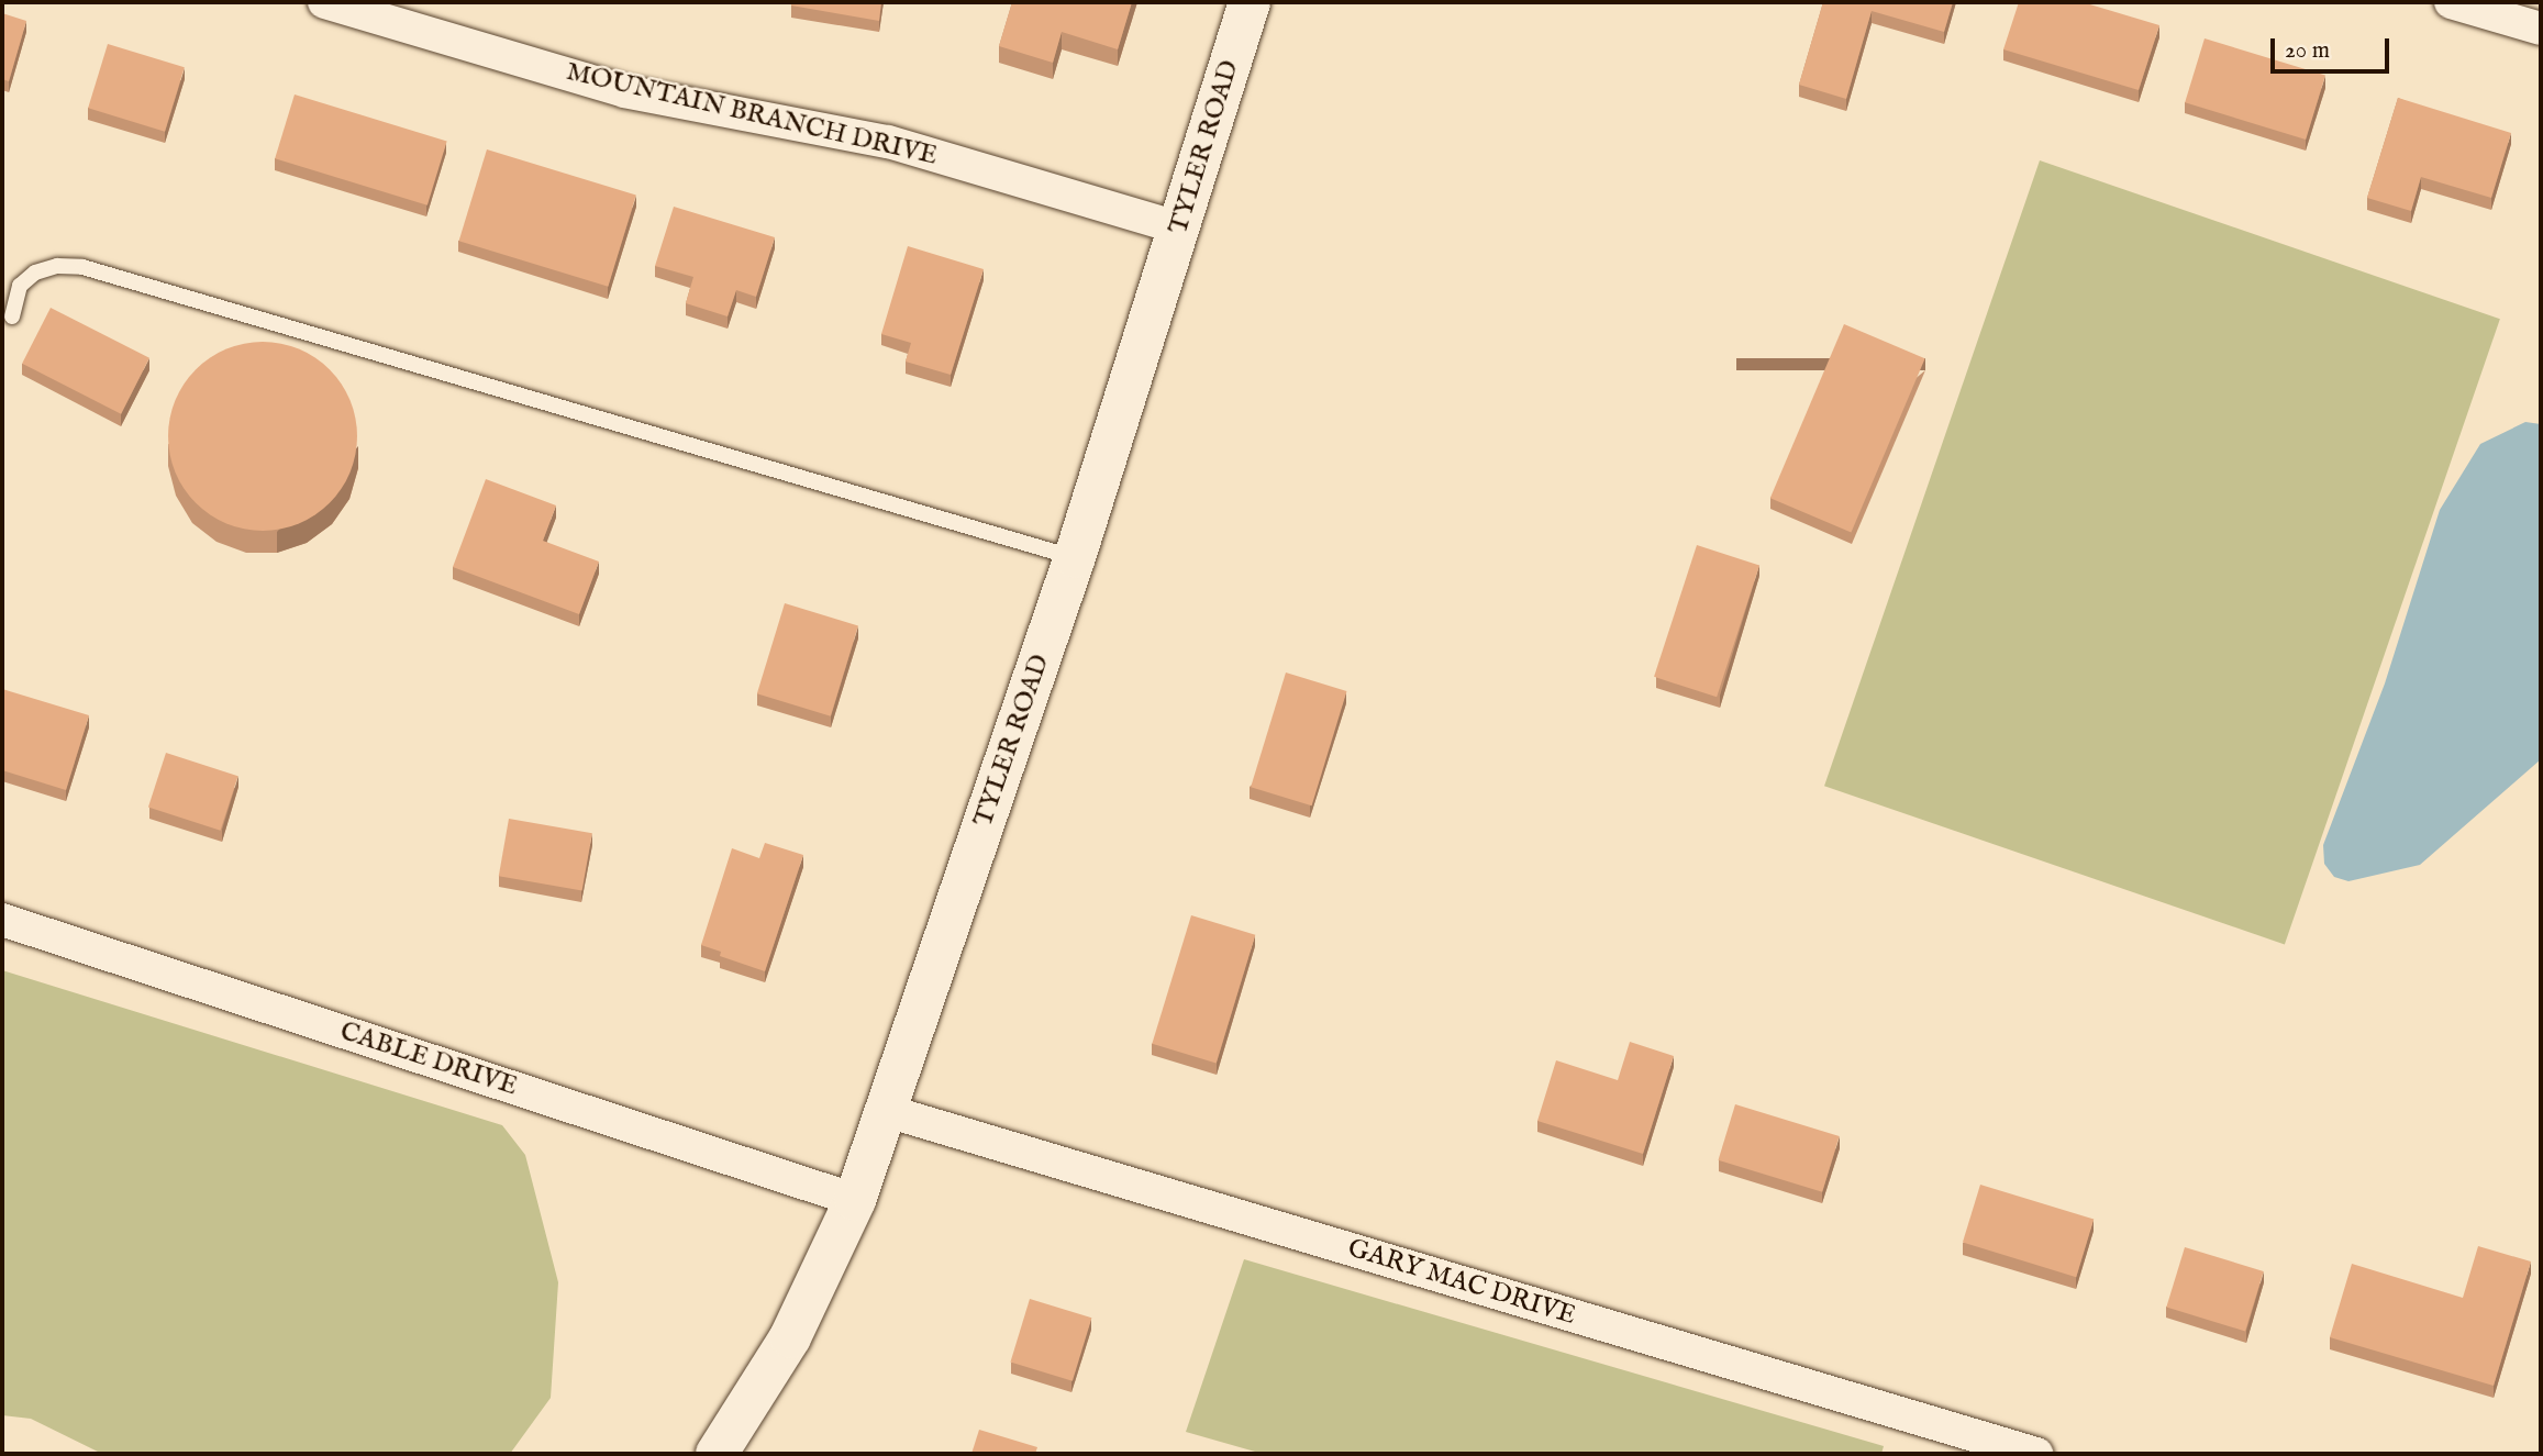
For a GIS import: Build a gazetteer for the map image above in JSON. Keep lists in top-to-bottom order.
{
  "streets": {
    "street": [
      "MOUNTAIN BRANCH DRIVE",
      "TYLER ROAD",
      "CABLE DRIVE",
      "GARY MAC DRIVE"
    ]
  },
  "crossings": [
    ["MOUNTAIN BRANCH DRIVE", "TYLER ROAD"],
    ["TYLER ROAD", "CABLE DRIVE"],
    ["TYLER ROAD", "GARY MAC DRIVE"]
  ],
  "scale_bar": "20 m"
}
